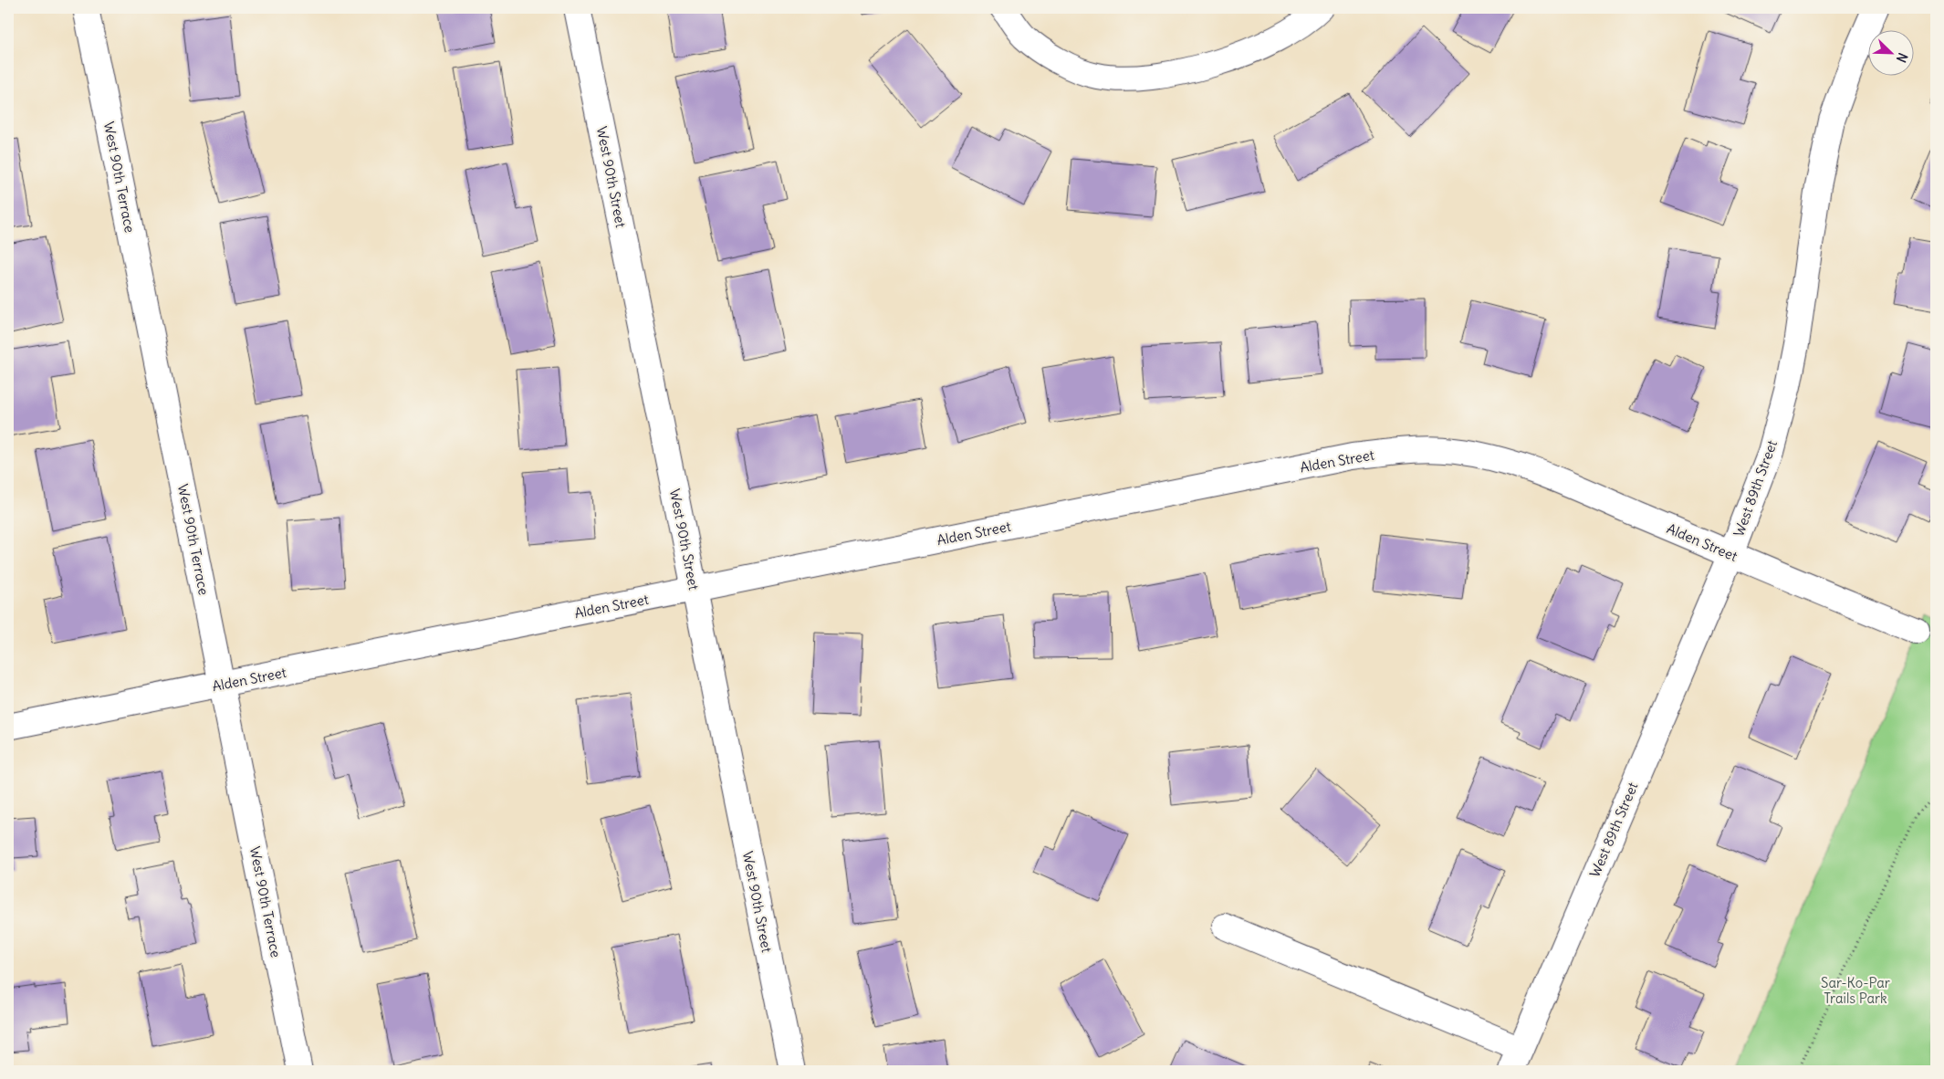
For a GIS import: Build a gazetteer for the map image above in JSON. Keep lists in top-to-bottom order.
{
  "streets": {
    "street": [
      "West 90th Terrace",
      "West 90th Street",
      "Alden Street",
      "West 89th Street"
    ]
  },
  "crossings": [
    ["West 90th Terrace", "Alden Street"],
    ["West 90th Street", "Alden Street"],
    ["Alden Street", "West 89th Street"]
  ],
  "parks": ["Sar-Ko-Par Trails Park"],
  "north": "bottom right"
}
